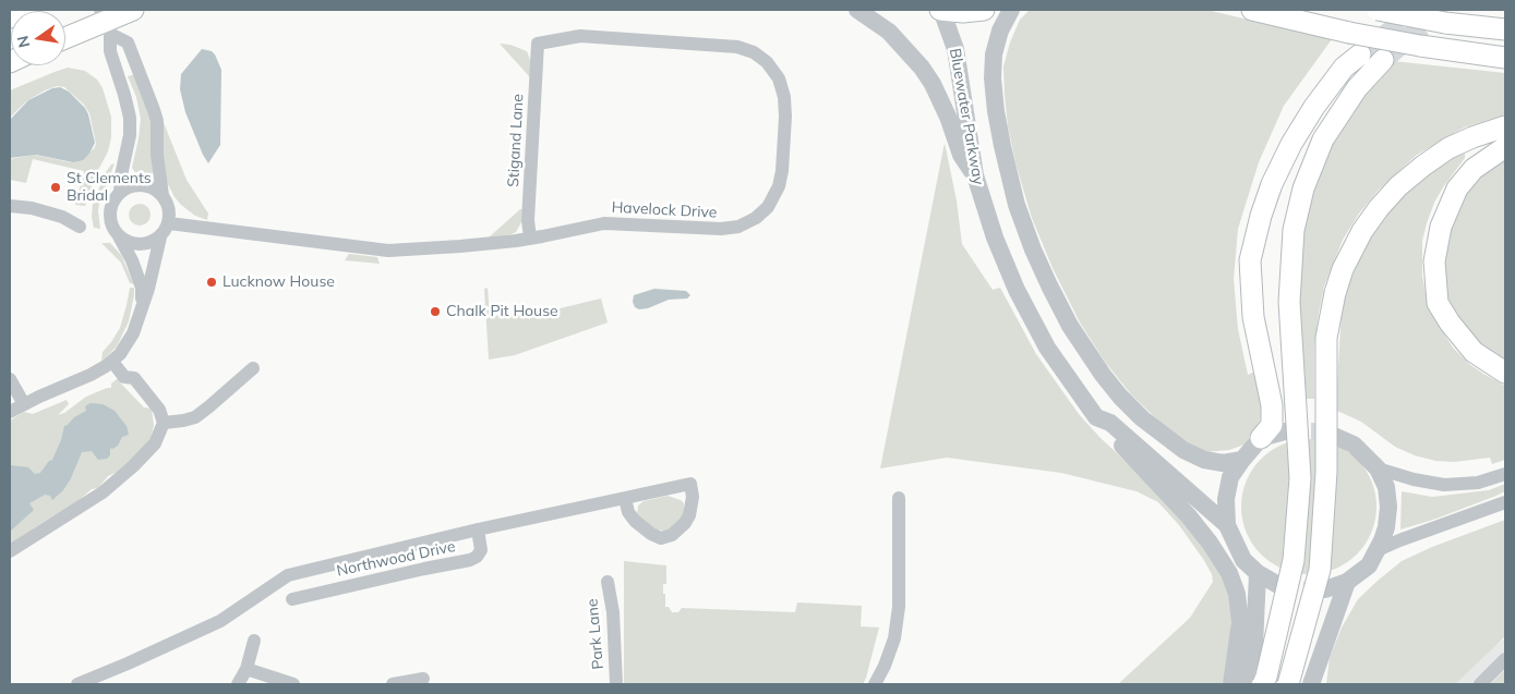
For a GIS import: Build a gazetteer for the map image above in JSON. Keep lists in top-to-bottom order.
{
  "streets": {
    "street": [
      "Bluewater Parkway",
      "Stigand Lane",
      "Havelock Drive",
      "Northwood Drive",
      "Park Lane"
    ]
  },
  "crossings": [
    ["Stigand Lane", "Havelock Drive"]
  ],
  "places": ["St Clements Bridal", "Lucknow House", "Chalk Pit House"],
  "north": "left"
}
